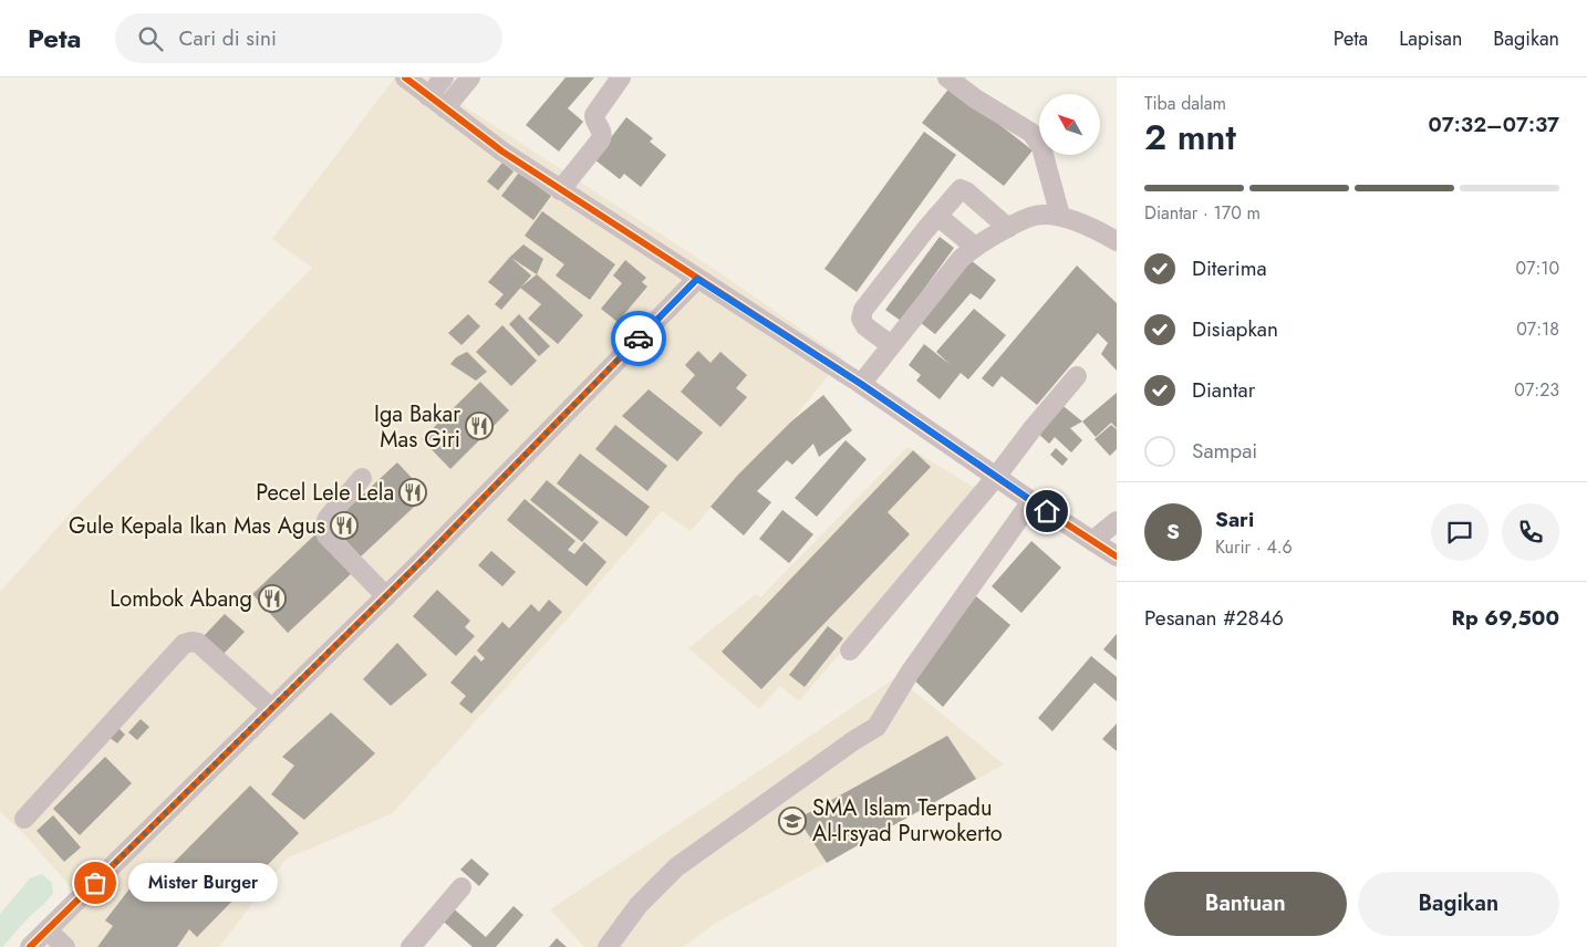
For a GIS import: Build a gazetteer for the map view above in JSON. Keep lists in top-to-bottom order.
{
  "places": {
    "restaurant": [
      "Iga Bakar Mas Giri",
      "Pecel Lele Lela",
      "Gule Kepala Ikan Mas Agus",
      "Lombok Abang"
    ],
    "school or university": ["SMA Islam Terpadu Al-Irsyad Purwokerto"],
    "other": ["Mister Burger"]
  },
  "north": "top left",
  "page": {
    "header": "Peta",
    "search": "Cari di sini",
    "nav": ["Peta", "Lapisan", "Bagikan"],
    "heading": ["2 mnt", "Tiba dalam", "07:32–07:37"],
    "panel": [
      "Sari",
      "Kurir · 4.6",
      "Pesanan #2846",
      "Rp 69,500"
    ],
    "bar": "Diantar · 170 m",
    "list": [
      ["Diterima", "07:10"],
      ["Disiapkan", "07:18"],
      ["Diantar", "07:23"],
      "Sampai"
    ],
    "round": "S",
    "buttons": ["Bantuan", "Bagikan"],
    "bubble": "Mister Burger"
  }
}
